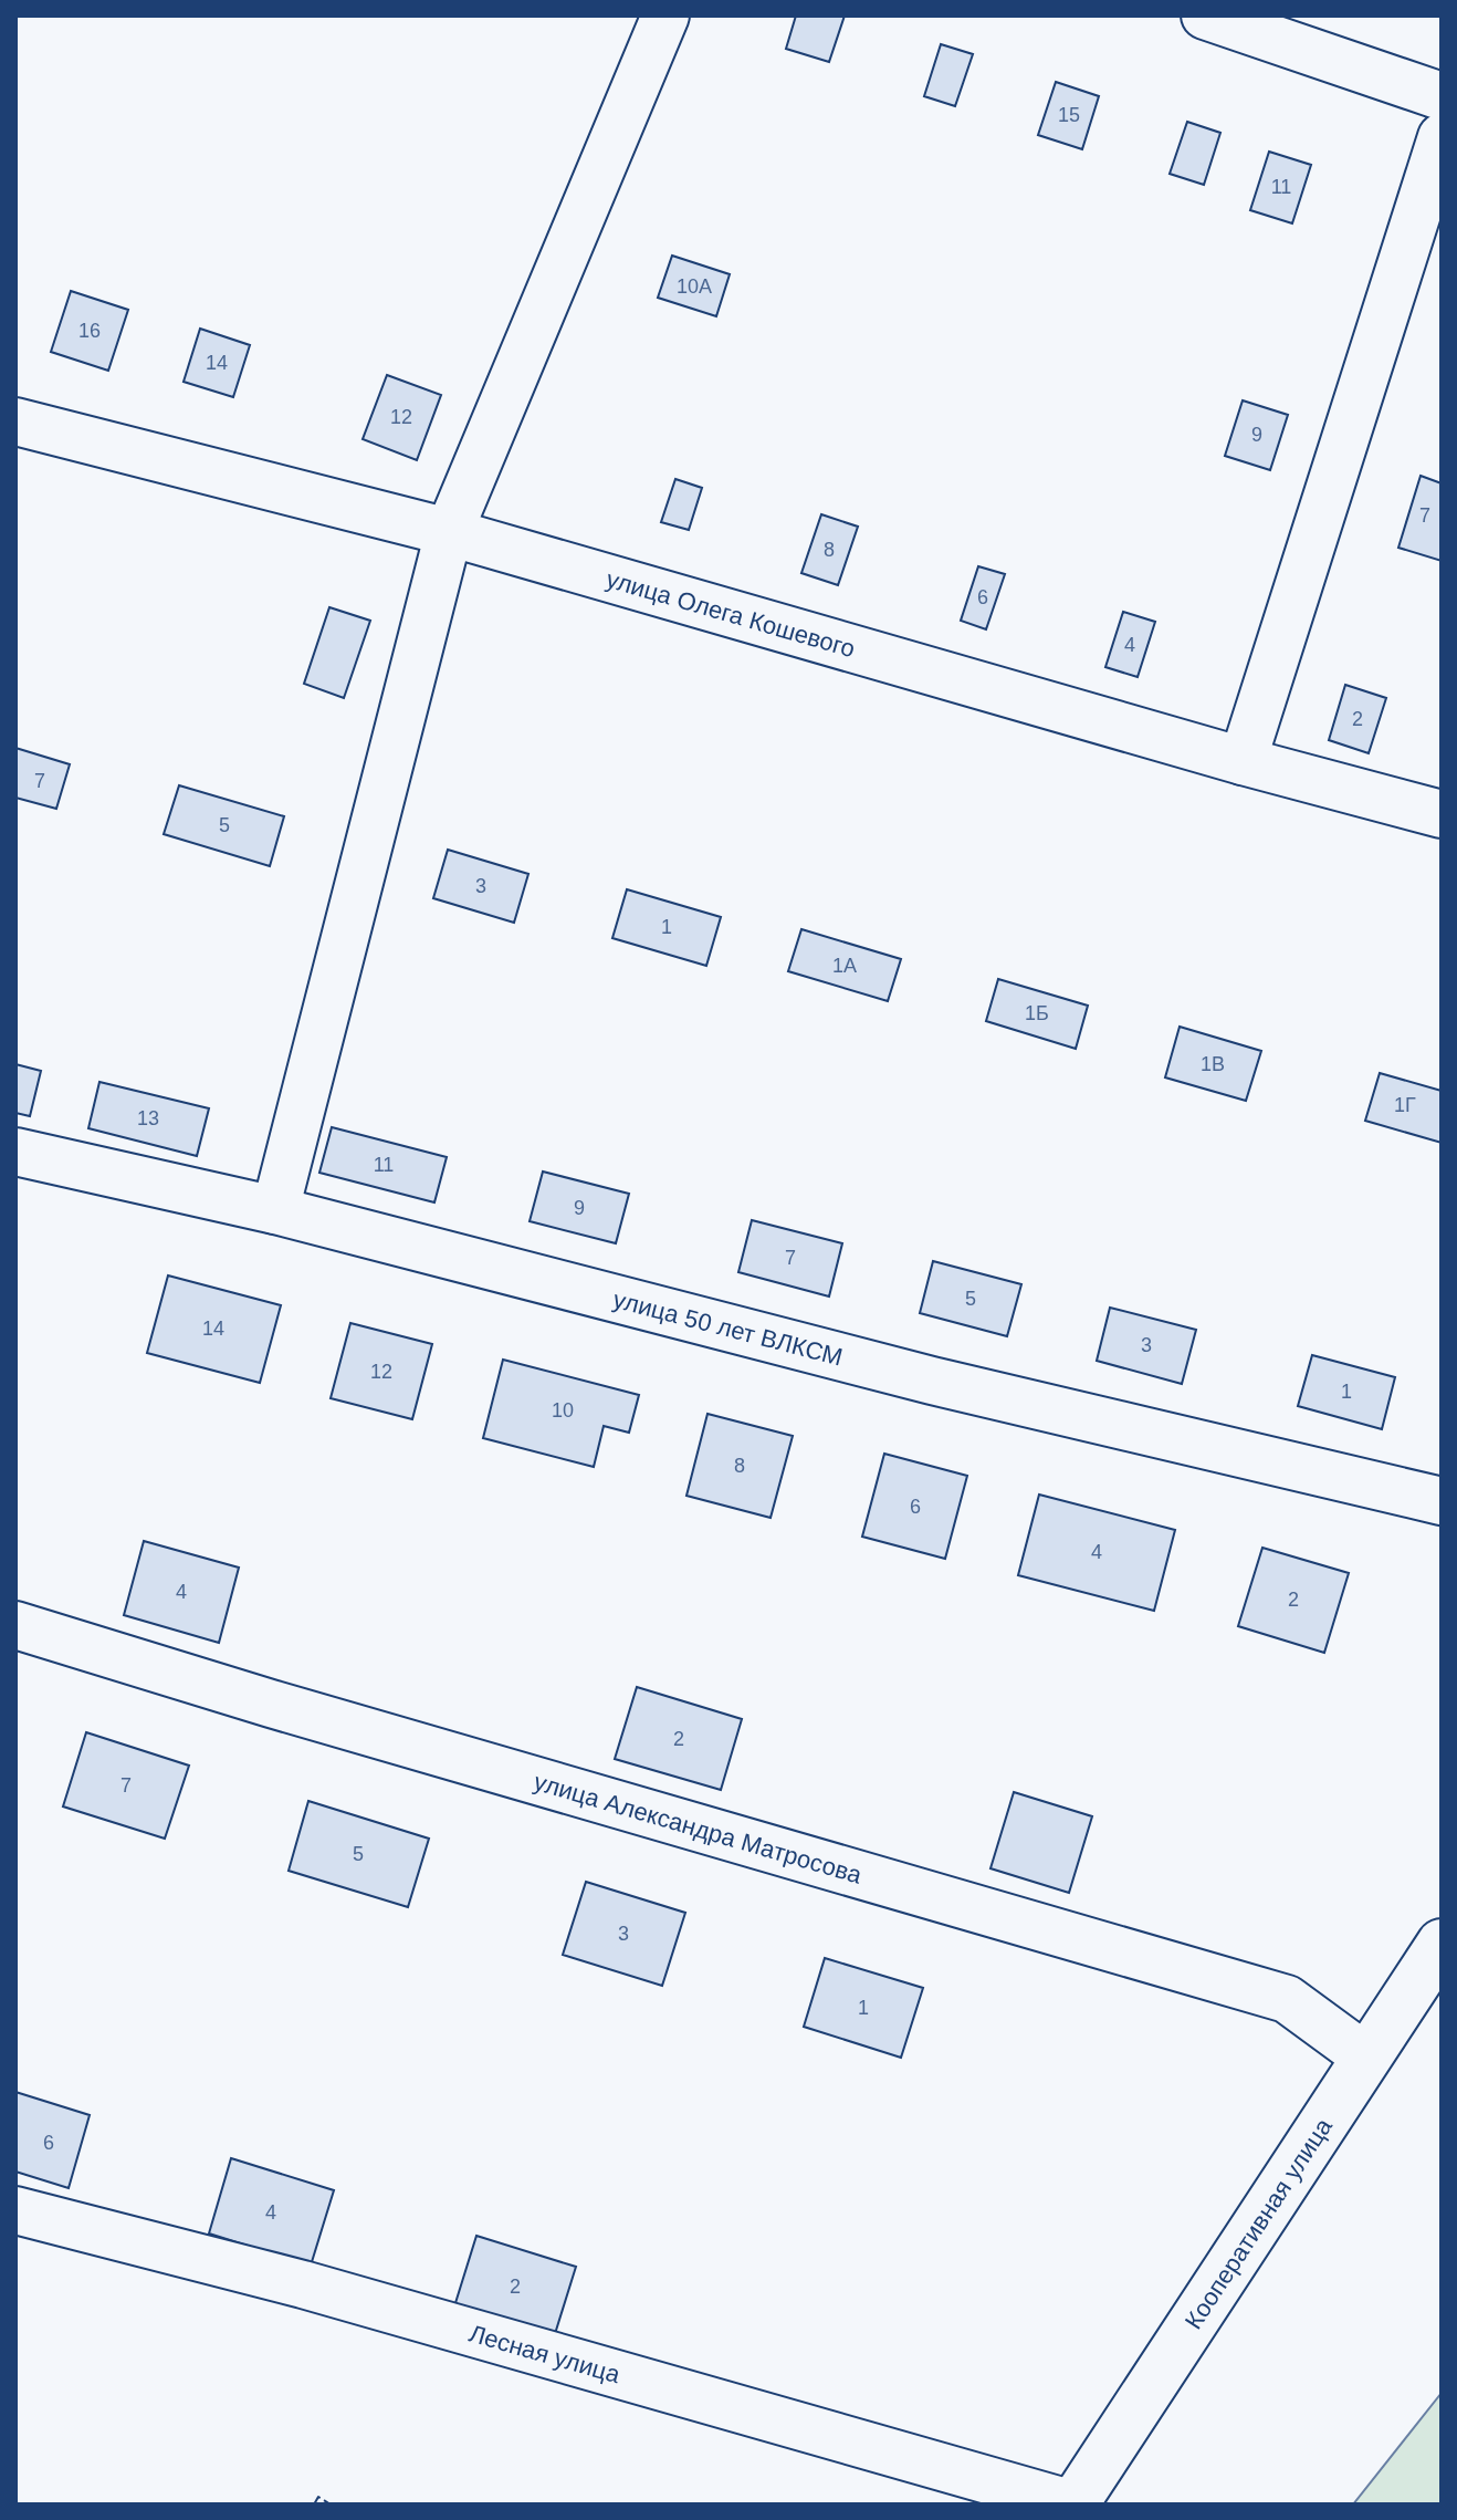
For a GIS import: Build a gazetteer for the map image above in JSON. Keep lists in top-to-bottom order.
{
  "streets": {
    "main road": ["Кооперативная улица"],
    "street": [
      "улица Олега Кошевого",
      "улица 50 лет ВЛКСМ",
      "улица Александра Матросова",
      "Лесная улица"
    ]
  },
  "crossings": [
    ["улица Александра Матросова", "Кооперативная улица"],
    ["Кооперативная улица", "Лесная улица"]
  ],
  "house_numbers": [
    "15",
    "11",
    "10А",
    "16",
    "14",
    "12",
    "9",
    "7",
    "8",
    "6",
    "4",
    "2",
    "7",
    "5",
    "3",
    "1",
    "1А",
    "1Б",
    "1В",
    "1Г",
    "13",
    "11",
    "9",
    "7",
    "5",
    "14",
    "3",
    "12",
    "1",
    "10",
    "8",
    "6",
    "4",
    "4",
    "2",
    "2",
    "7",
    "5",
    "3",
    "1",
    "6",
    "4",
    "2"
  ]
}
